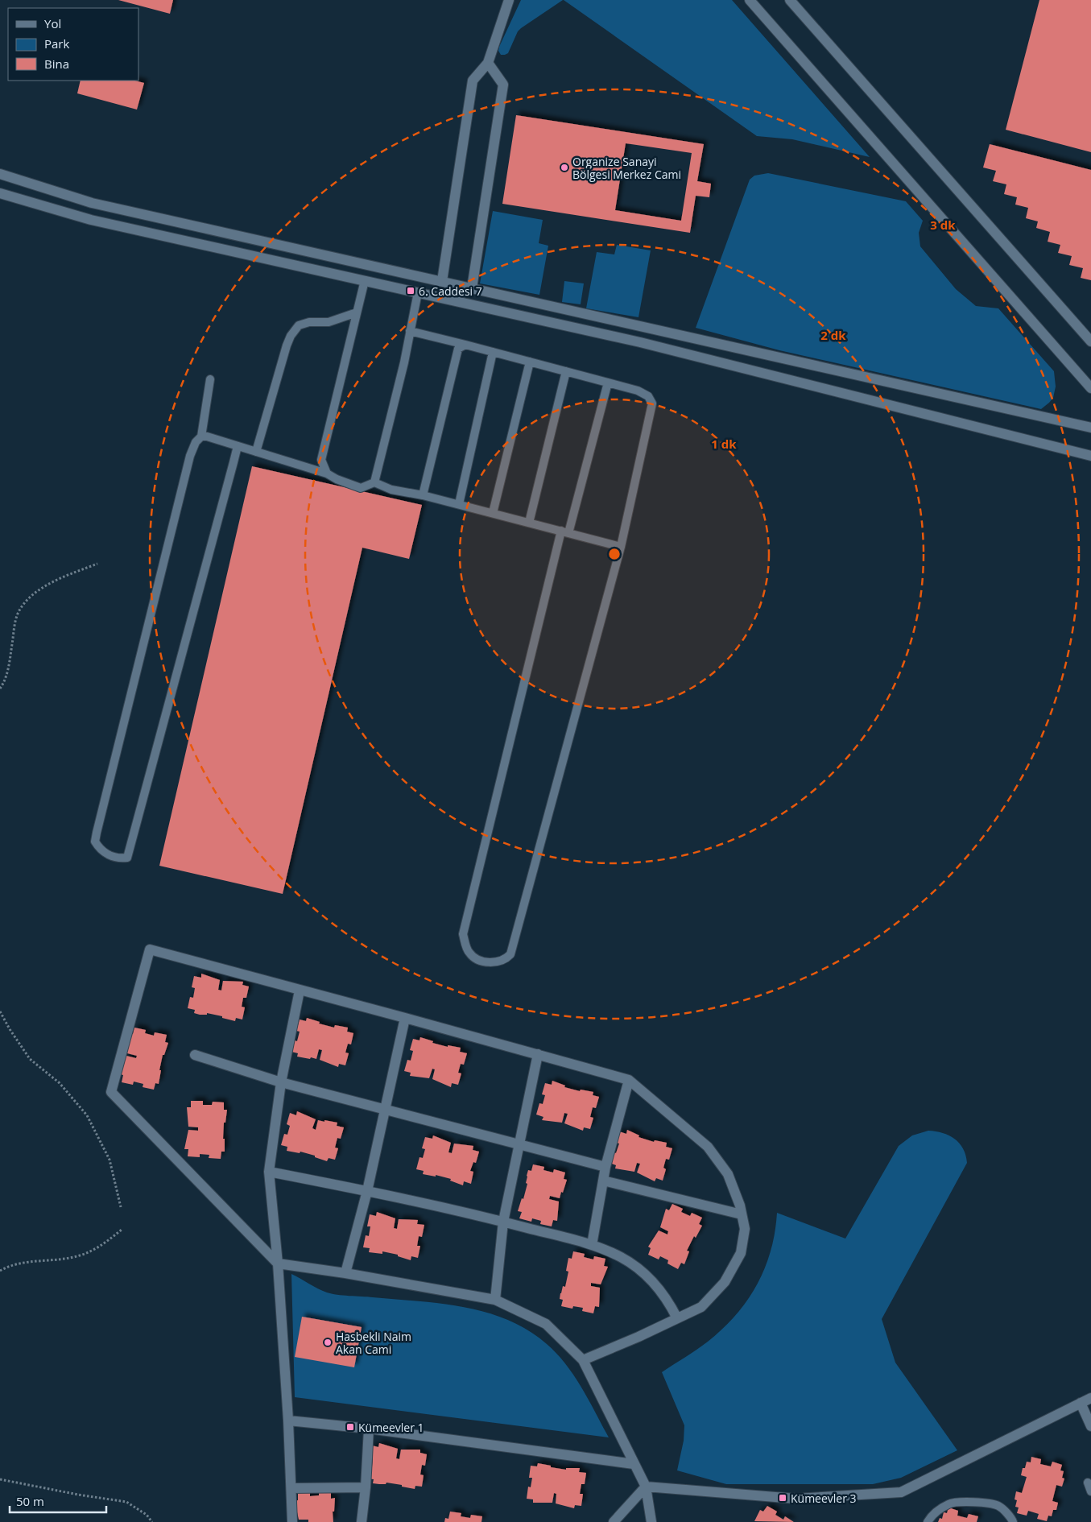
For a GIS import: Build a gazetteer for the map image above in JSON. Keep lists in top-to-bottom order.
{
  "places": {
    "other": ["Organize Sanayi Bölgesi Merkez Cami", "Hasbekli Naim Akan Cami"],
    "transit": ["6. Caddesi 7", "Kümeevler 1", "Kümeevler 3"]
  },
  "legend": ["Yol", "Park", "Bina"],
  "scale_bar": "50 m",
  "rings": ["3 dk", "2 dk", "1 dk"]
}
